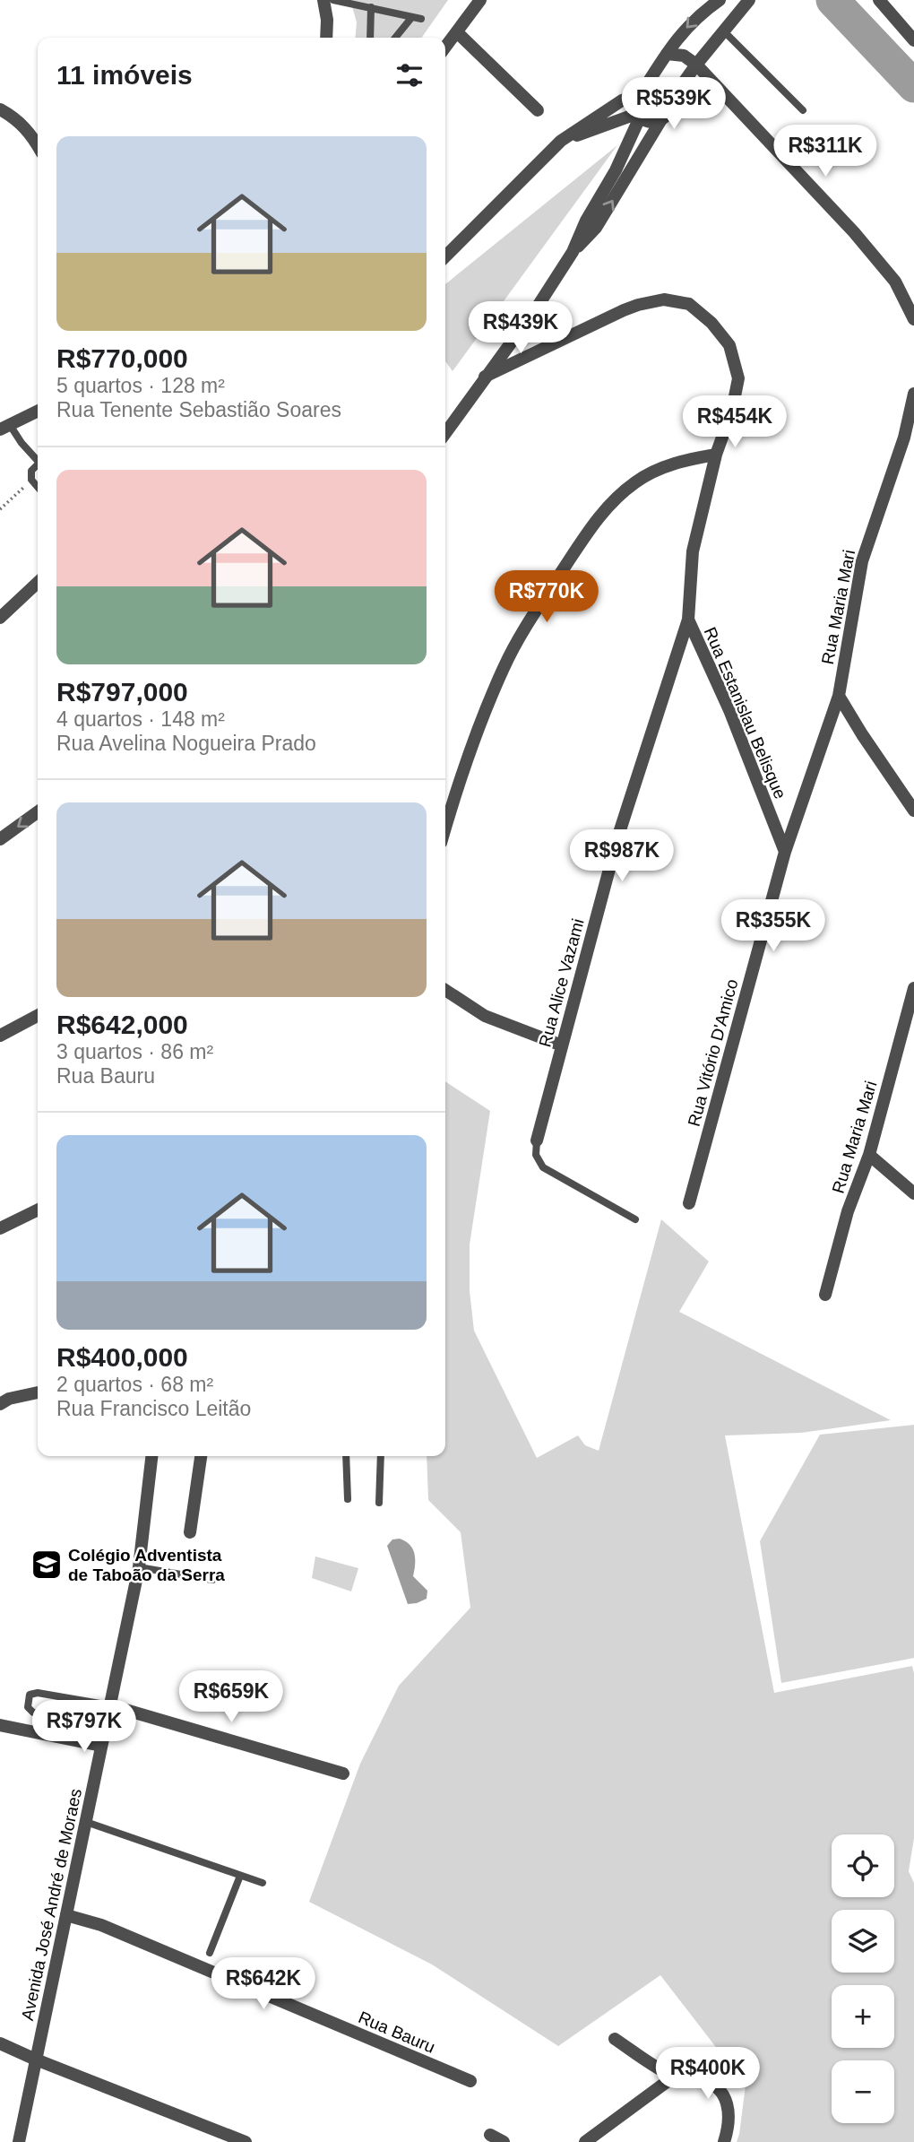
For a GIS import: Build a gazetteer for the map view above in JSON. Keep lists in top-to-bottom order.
{
  "streets": {
    "street": [
      "Rua Maria Mari",
      "Rua Estanislau Belisque",
      "Rua Alice Vazami",
      "Rua Vitório D'Amico",
      "Avenida José André de Moraes",
      "Rua Bauru"
    ]
  },
  "crossings": [
    ["Rua Maria Mari", "Rua Vitório D'Amico"],
    ["Rua Estanislau Belisque", "Rua Alice Vazami"],
    ["Rua Estanislau Belisque", "Rua Vitório D'Amico"],
    ["Avenida José André de Moraes", "Rua Bauru"]
  ],
  "places": {
    "school or university": ["Colégio Adventista de Taboão da Serra"]
  },
  "page": {
    "heading": "11 imóveis",
    "price": [
      "R$539K",
      "R$311K",
      "R$439K",
      "R$454K",
      "R$770K",
      "R$987K",
      "R$355K",
      "R$659K",
      "R$797K",
      "R$642K",
      "R$400K"
    ],
    "list": [
      {
        "name": "R$770,000",
        "note": "5 quartos · 128 m² · Rua Tenente Sebastião Soares"
      },
      {
        "name": "R$797,000",
        "note": "4 quartos · 148 m² · Rua Avelina Nogueira Prado"
      },
      {
        "name": "R$642,000",
        "note": "3 quartos · 86 m² · Rua Bauru"
      },
      {
        "name": "R$400,000",
        "note": "2 quartos · 68 m² · Rua Francisco Leitão"
      }
    ],
    "map_buttons": ["+", "−"]
  }
}
